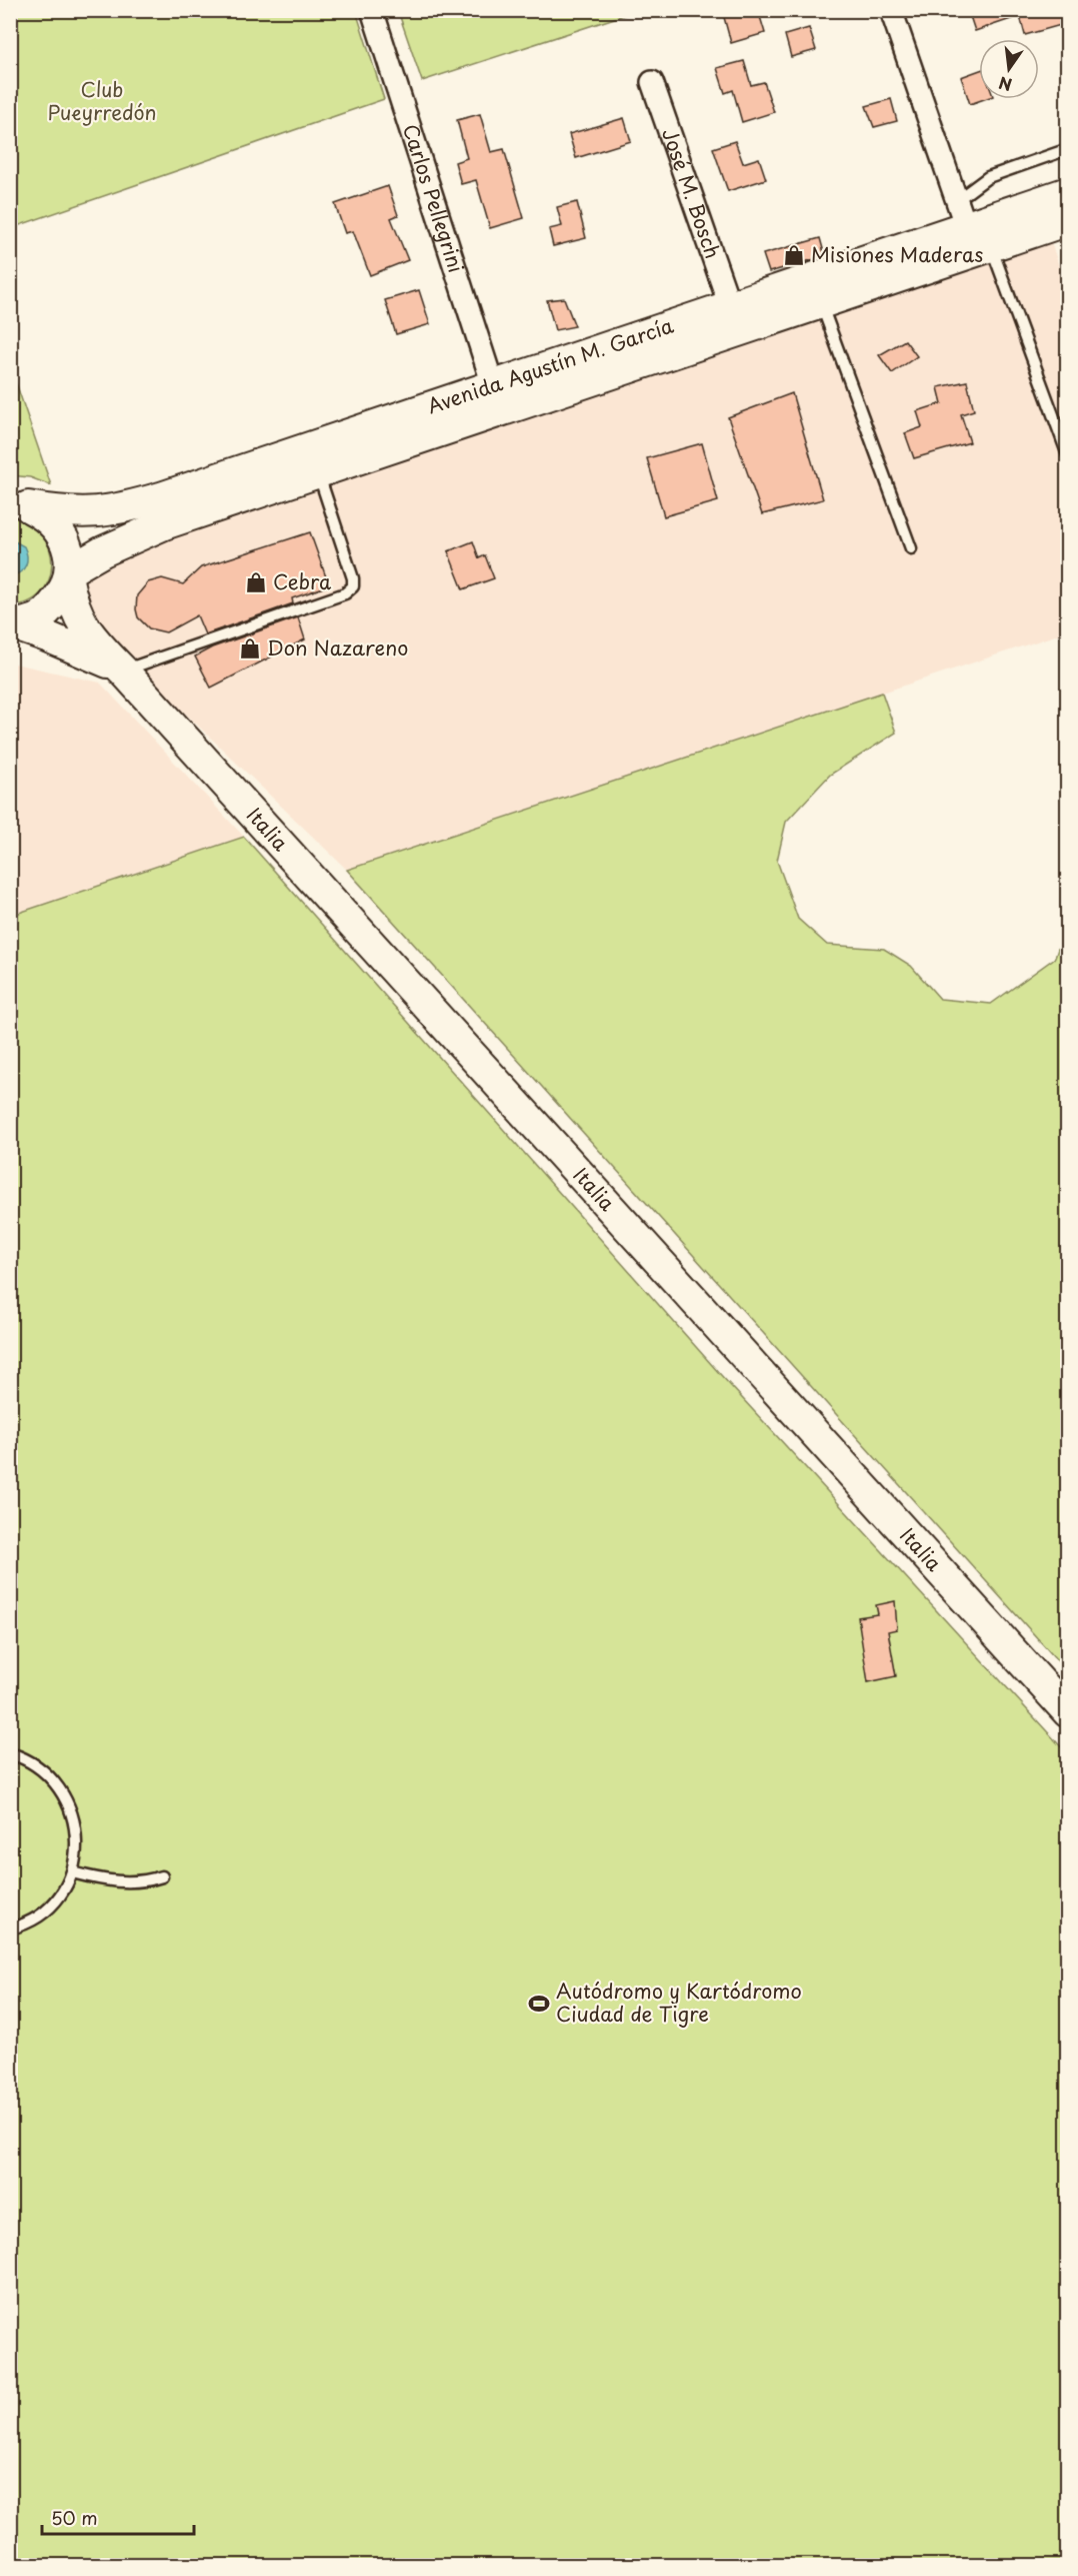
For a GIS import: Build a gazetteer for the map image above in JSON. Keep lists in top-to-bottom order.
{
  "streets": {
    "main road": ["Avenida Agustín M. García", "Italia"],
    "street": ["José M. Bosch", "Carlos Pellegrini"]
  },
  "crossings": [
    ["José M. Bosch", "Avenida Agustín M. García"],
    ["Carlos Pellegrini", "Avenida Agustín M. García"],
    ["Avenida Agustín M. García", "Italia"]
  ],
  "parks": ["Club Pueyrredón"],
  "places": {
    "shop": ["Misiones Maderas", "Cebra", "Don Nazareno"],
    "sports": ["Autódromo y Kartódromo Ciudad de Tigre"]
  },
  "scale_bar": "50 m",
  "north": "bottom"
}
